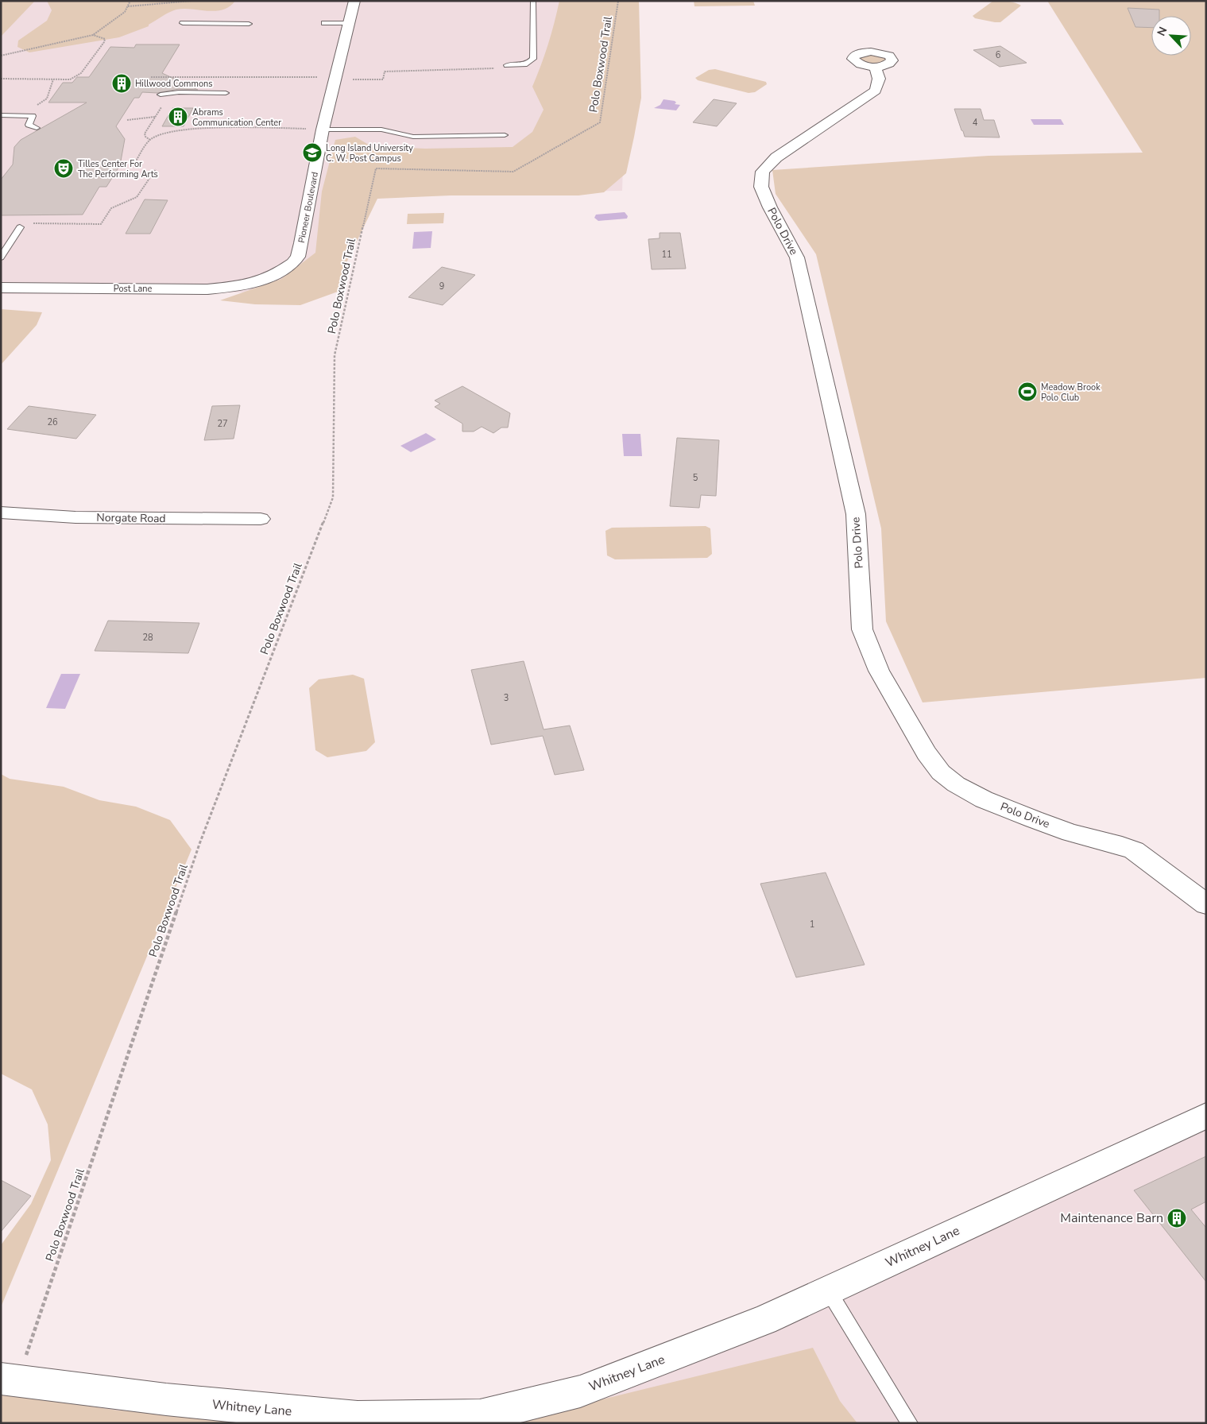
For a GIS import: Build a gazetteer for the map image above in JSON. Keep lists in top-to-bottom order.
{
  "streets": {
    "street": [
      "Pioneer Boulevard",
      "Polo Drive",
      "Post Lane",
      "Norgate Road",
      "Whitney Lane"
    ],
    "path": ["Polo Boxwood Trail"]
  },
  "crossings": [
    ["Polo Boxwood Trail", "Whitney Lane"],
    ["Pioneer Boulevard", "Post Lane"]
  ],
  "places": {
    "building": ["Hillwood Commons", "Abrams Communication Center", "Maintenance Barn"],
    "school or university": ["Long Island University C. W. Post Campus"],
    "theatre": ["Tilles Center For The Performing Arts"],
    "sports": ["Meadow Brook Polo Club"]
  },
  "house_numbers": [
    "6",
    "4",
    "11",
    "9",
    "26",
    "27",
    "5",
    "28",
    "3",
    "1"
  ],
  "north": "top left"
}
